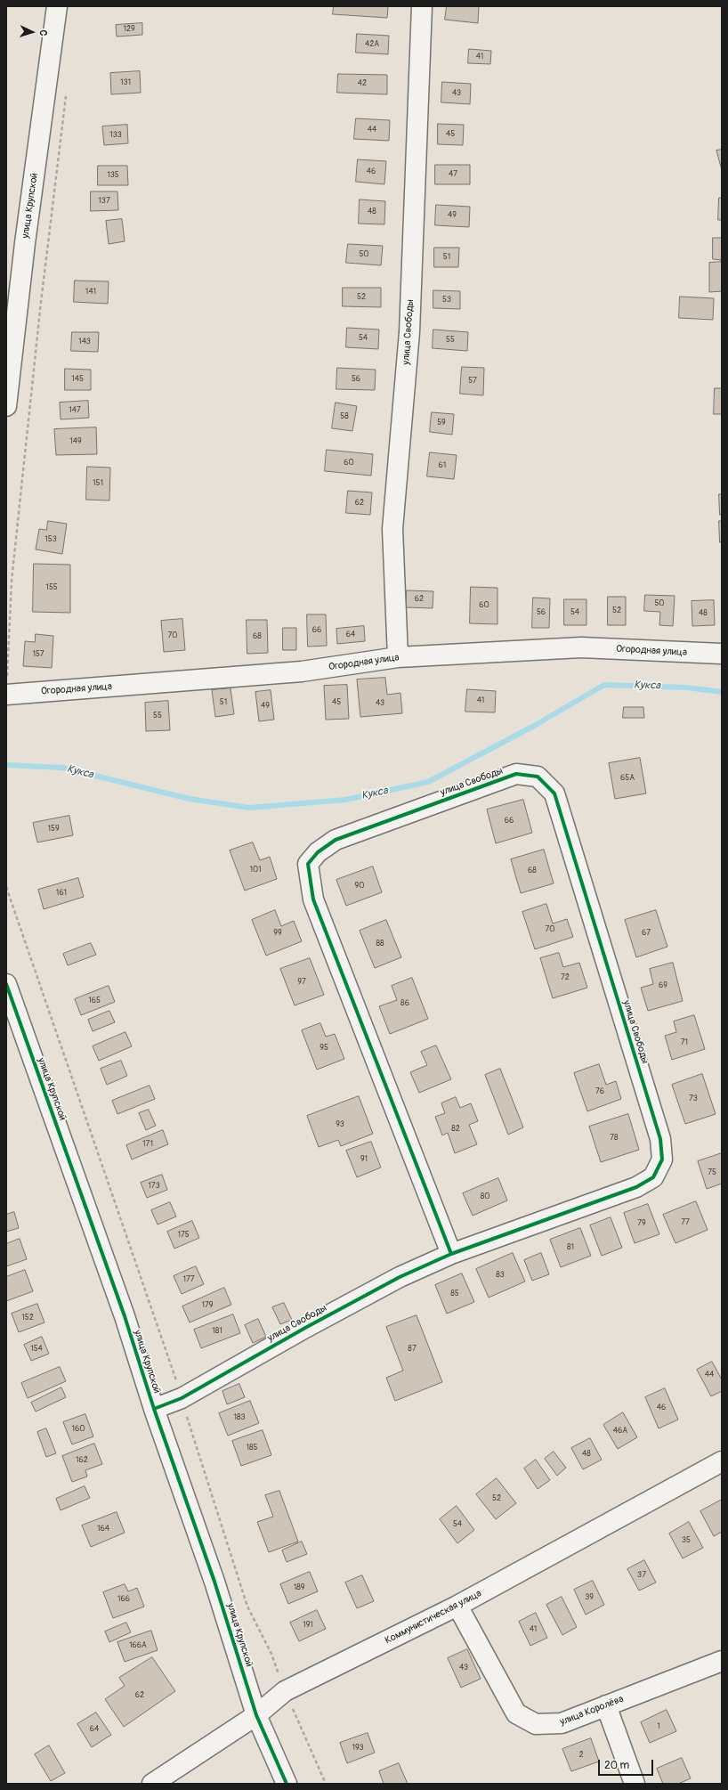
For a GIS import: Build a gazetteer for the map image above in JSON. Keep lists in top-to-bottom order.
{
  "streets": {
    "street": [
      "улица Крупской",
      "улица Свободы",
      "Огородная улица",
      "Коммунистическая улица",
      "улица Королёва"
    ]
  },
  "crossings": [
    ["улица Крупской", "улица Свободы"],
    ["улица Крупской", "Коммунистическая улица"],
    ["улица Свободы", "Огородная улица"],
    ["Коммунистическая улица", "улица Королёва"]
  ],
  "water": ["Кукса"],
  "house_numbers": [
    "129",
    "42А",
    "41",
    "131",
    "42",
    "43",
    "44",
    "45",
    "133",
    "46",
    "47",
    "135",
    "137",
    "48",
    "49",
    "50",
    "51",
    "141",
    "52",
    "53",
    "54",
    "55",
    "143",
    "145",
    "56",
    "57",
    "147",
    "58",
    "59",
    "149",
    "60",
    "61",
    "151",
    "62",
    "153",
    "155",
    "62",
    "50",
    "60",
    "52",
    "56",
    "54",
    "48",
    "66",
    "64",
    "70",
    "68",
    "157",
    "41",
    "51",
    "45",
    "43",
    "49",
    "55",
    "65А",
    "66",
    "159",
    "101",
    "68",
    "90",
    "161",
    "70",
    "99",
    "67",
    "88",
    "72",
    "97",
    "69",
    "165",
    "86",
    "71",
    "95",
    "76",
    "73",
    "93",
    "82",
    "78",
    "171",
    "91",
    "75",
    "173",
    "80",
    "77",
    "79",
    "175",
    "81",
    "83",
    "177",
    "85",
    "179",
    "152",
    "181",
    "154",
    "87",
    "44",
    "46",
    "183",
    "160",
    "46А",
    "185",
    "48",
    "162",
    "52",
    "54",
    "164",
    "35",
    "37",
    "189",
    "39",
    "166",
    "191",
    "41",
    "166А",
    "43",
    "62",
    "1",
    "64",
    "193",
    "2"
  ],
  "scale_bar": "20 m",
  "north": "right"
}
